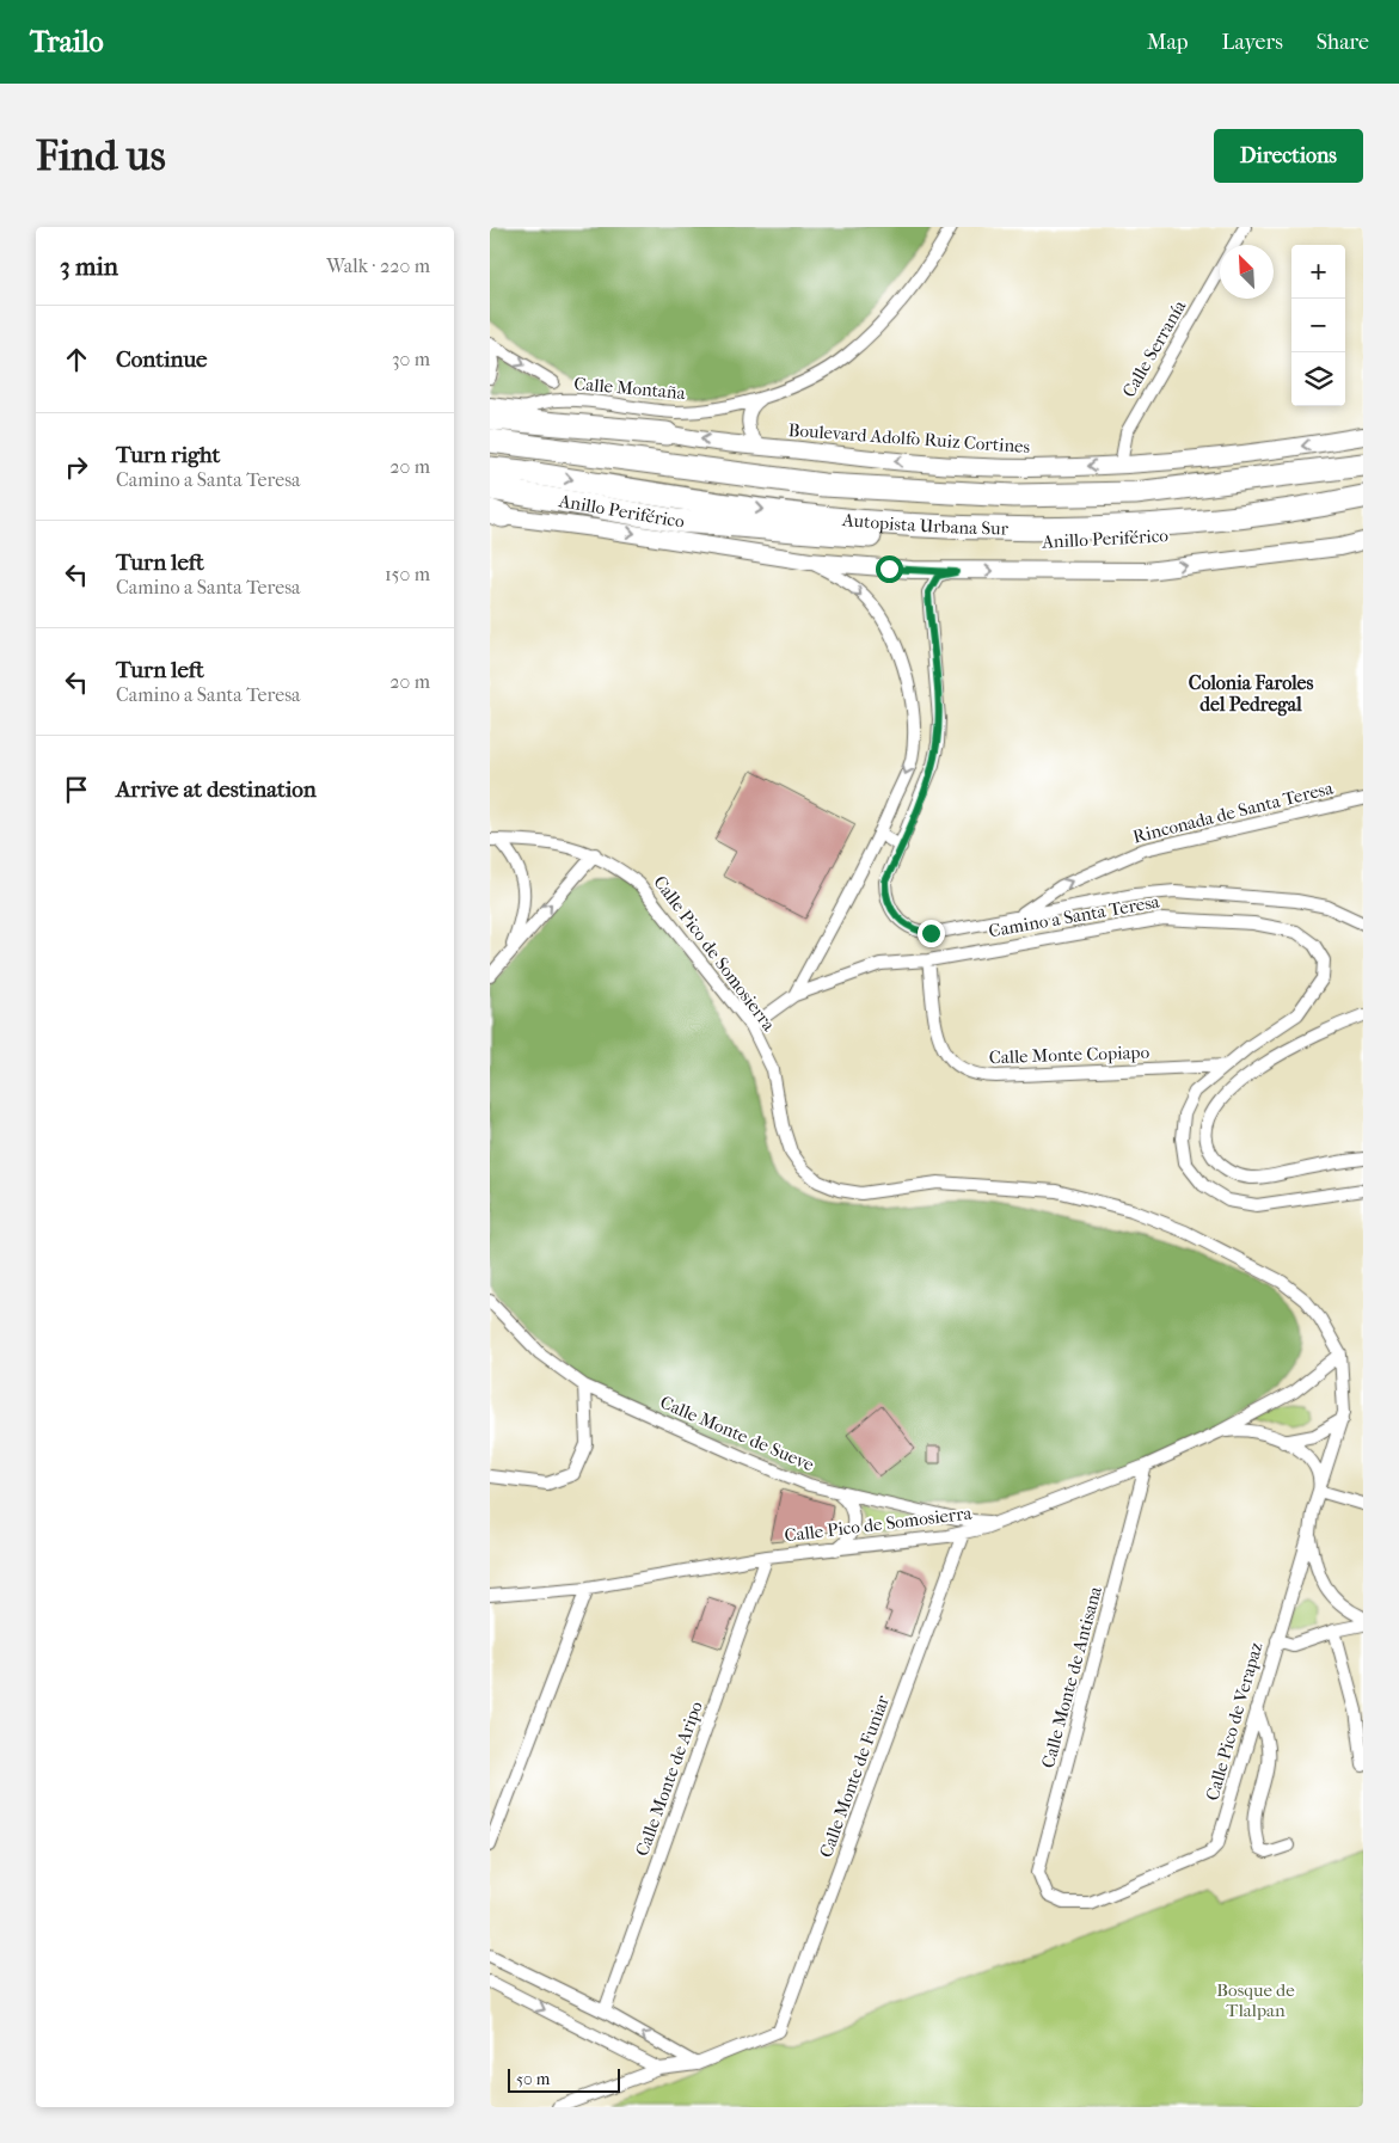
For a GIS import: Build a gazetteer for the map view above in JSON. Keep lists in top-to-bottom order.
{
  "streets": {
    "highway": ["Anillo Periférico", "Autopista Urbana Sur"],
    "main road": ["Boulevard Adolfo Ruiz Cortines"],
    "street": [
      "Calle Serranía",
      "Calle Montaña",
      "Rinconada de Santa Teresa",
      "Camino a Santa Teresa",
      "Calle Pico de Somosierra",
      "Calle Monte Copiapo",
      "Calle Monte de Sueve",
      "Calle Monte de Antisana",
      "Calle Pico de Verapaz",
      "Calle Monte de Funiar",
      "Calle Monte de Aripo"
    ]
  },
  "crossings": [
    ["Calle Serranía", "Boulevard Adolfo Ruiz Cortines"],
    ["Calle Montaña", "Boulevard Adolfo Ruiz Cortines"],
    ["Rinconada de Santa Teresa", "Camino a Santa Teresa"],
    ["Camino a Santa Teresa", "Calle Pico de Somosierra"],
    ["Camino a Santa Teresa", "Calle Monte Copiapo"],
    ["Calle Pico de Somosierra", "Calle Monte de Sueve"],
    ["Calle Pico de Somosierra", "Calle Monte de Antisana"],
    ["Calle Pico de Somosierra", "Calle Pico de Verapaz"],
    ["Calle Pico de Somosierra", "Calle Monte de Funiar"],
    ["Calle Pico de Somosierra", "Calle Monte de Aripo"],
    ["Calle Monte de Antisana", "Calle Pico de Verapaz"]
  ],
  "one_way": ["Rinconada de Santa Teresa"],
  "districts": ["Colonia Faroles del Pedregal"],
  "parks": ["Bosque de Tlalpan"],
  "scale_bar": "50 m",
  "north": "top left",
  "page": {
    "header": "Trailo",
    "nav": ["Map", "Layers", "Share"],
    "buttons": "Directions",
    "title": "Find us",
    "heading": ["3 min", "Walk · 220 m"],
    "map_buttons": ["+", "−"],
    "list": [
      ["Continue", "30 m"],
      ["Turn right", "Camino a Santa Teresa", "20 m"],
      ["Turn left", "Camino a Santa Teresa", "150 m"],
      ["Turn left", "Camino a Santa Teresa", "20 m"],
      "Arrive at destination"
    ],
    "scale": "50 m"
  }
}
